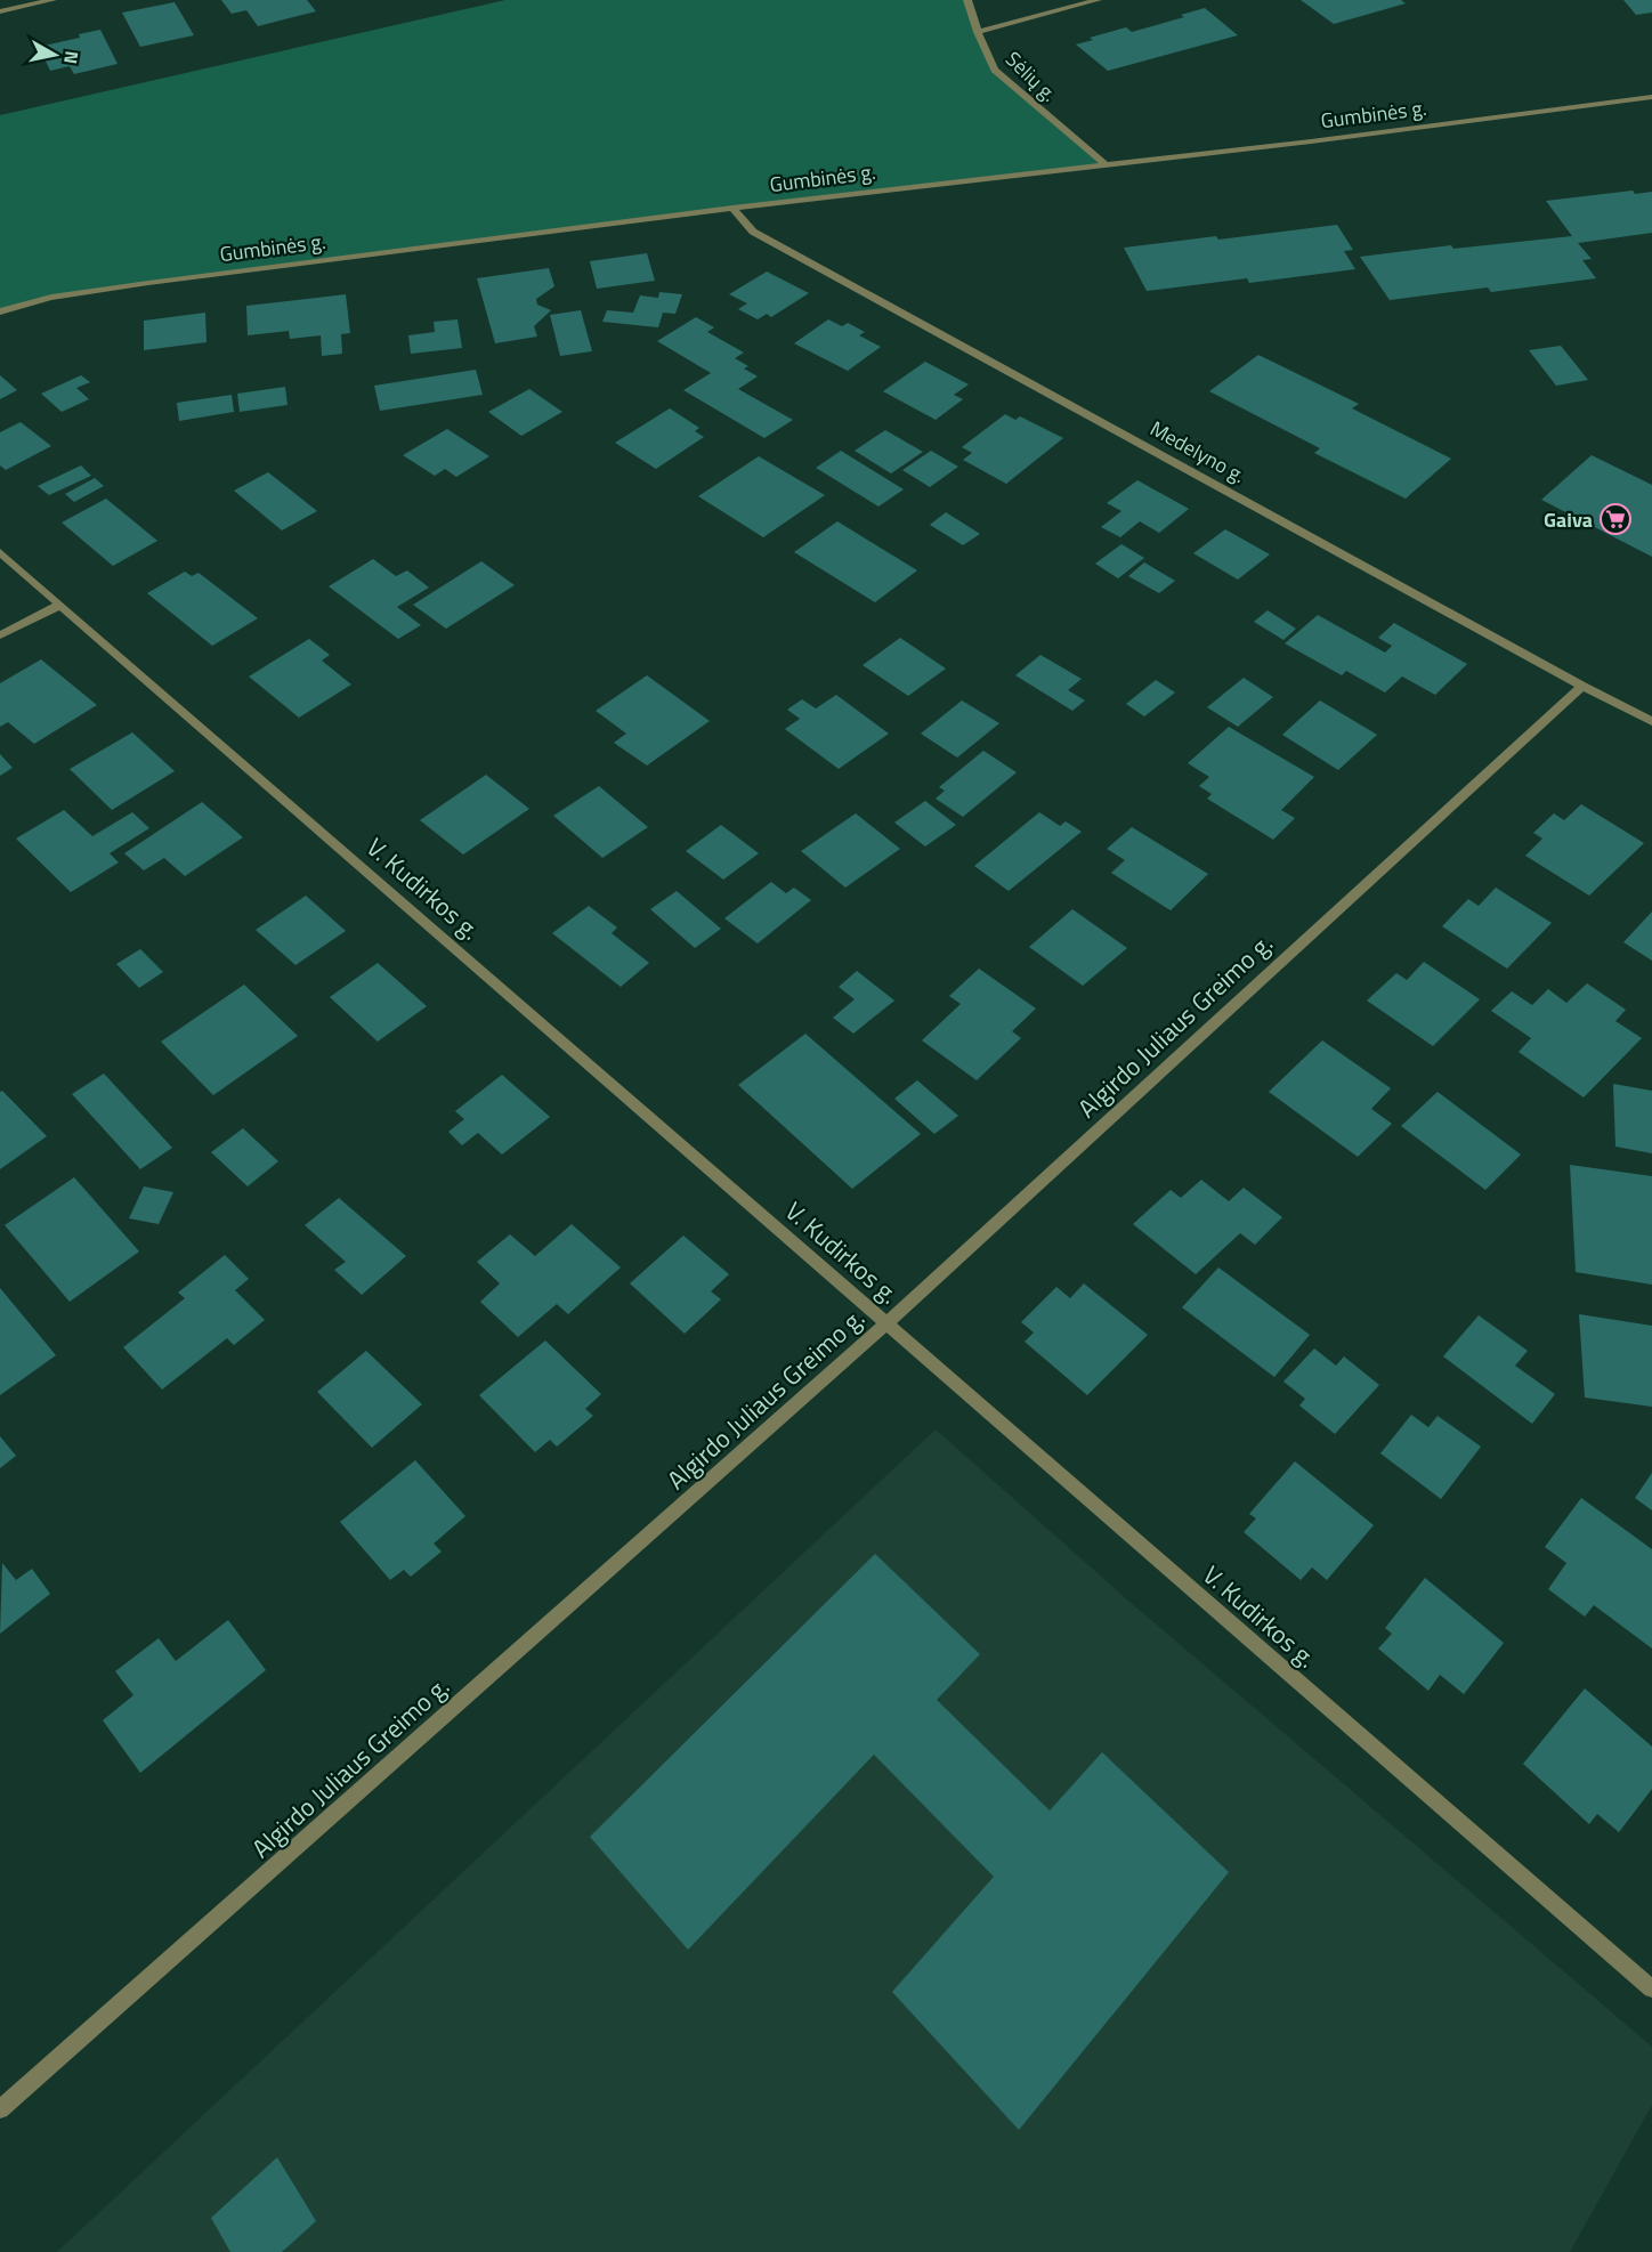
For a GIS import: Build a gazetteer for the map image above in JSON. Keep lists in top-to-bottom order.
{
  "streets": {
    "street": [
      "Sėlių g.",
      "Gumbinės g.",
      "Medelyno g.",
      "V. Kudirkos g.",
      "Algirdo Juliaus Greimo g."
    ]
  },
  "crossings": [
    ["Sėlių g.", "Gumbinės g."],
    ["Gumbinės g.", "Medelyno g."],
    ["Medelyno g.", "Algirdo Juliaus Greimo g."],
    ["V. Kudirkos g.", "Algirdo Juliaus Greimo g."]
  ],
  "places": {
    "supermarket": ["Gaiva"]
  },
  "north": "right"
}
